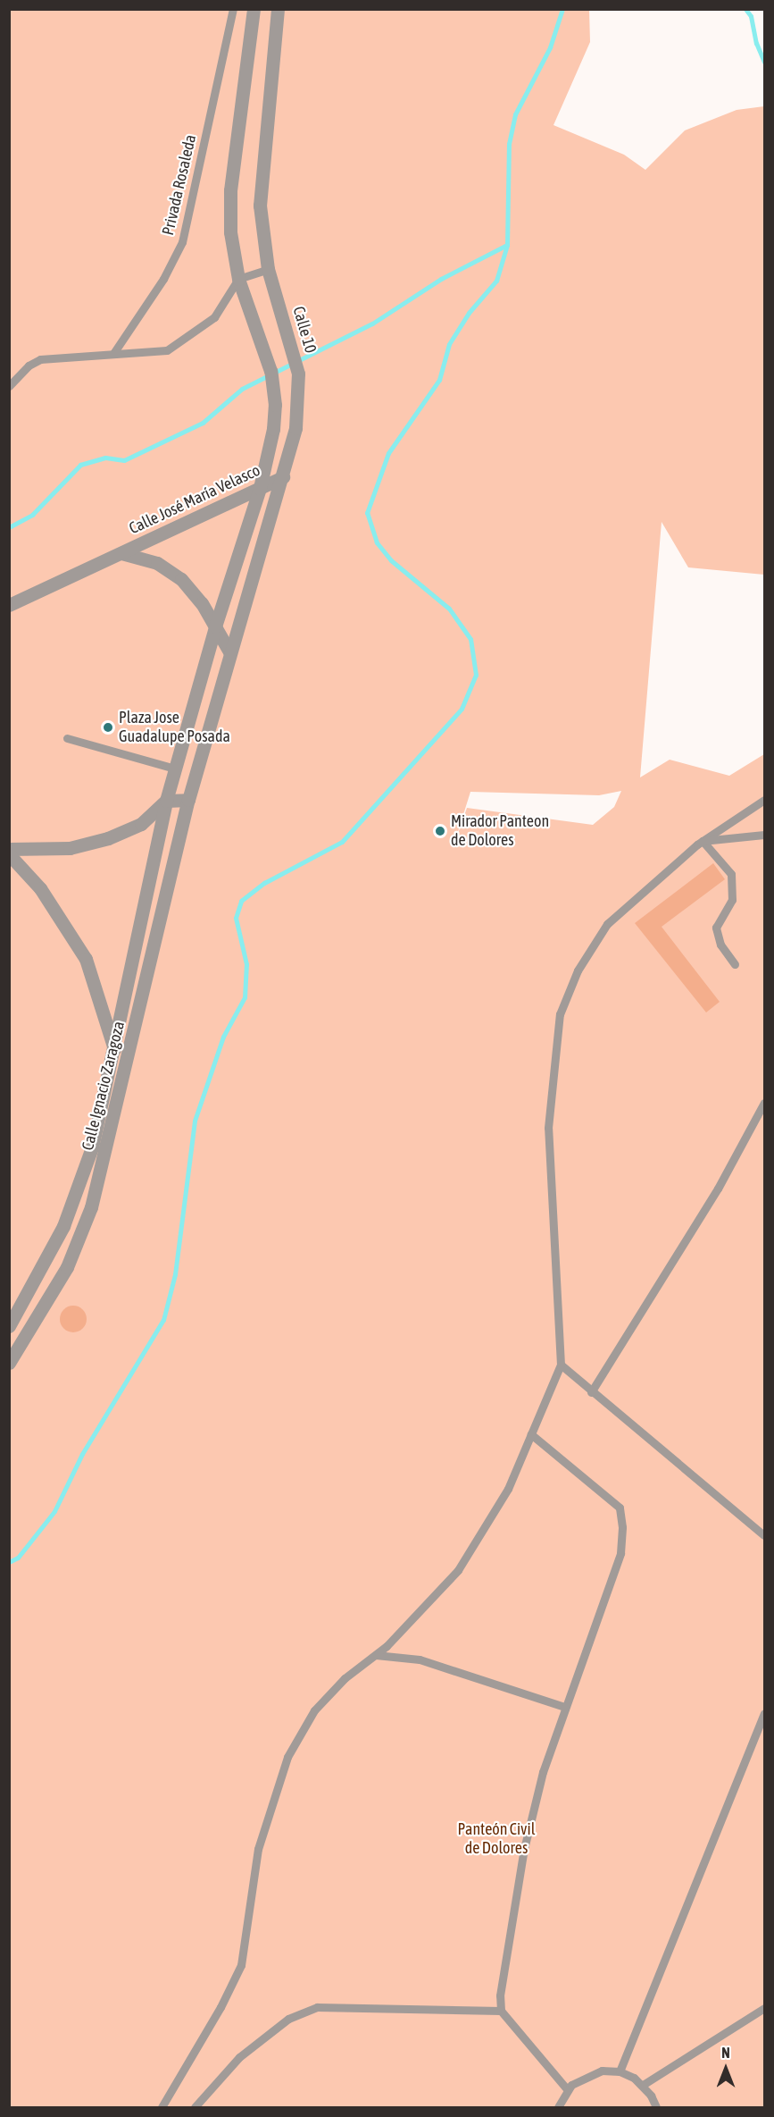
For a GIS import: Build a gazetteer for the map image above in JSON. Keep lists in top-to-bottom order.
{
  "streets": {
    "street": ["Calle 10", "Calle José María Velasco", "Calle Ignacio Zaragoza"],
    "lane": ["Privada Rosaleda"]
  },
  "crossings": [
    ["Calle 10", "Calle José María Velasco"],
    ["Calle 10", "Calle Ignacio Zaragoza"],
    ["Calle José María Velasco", "Calle Ignacio Zaragoza"]
  ],
  "parks": ["Panteón Civil de Dolores"],
  "places": ["Plaza Jose Guadalupe Posada", "Mirador Panteon de Dolores"],
  "north": "top"
}
